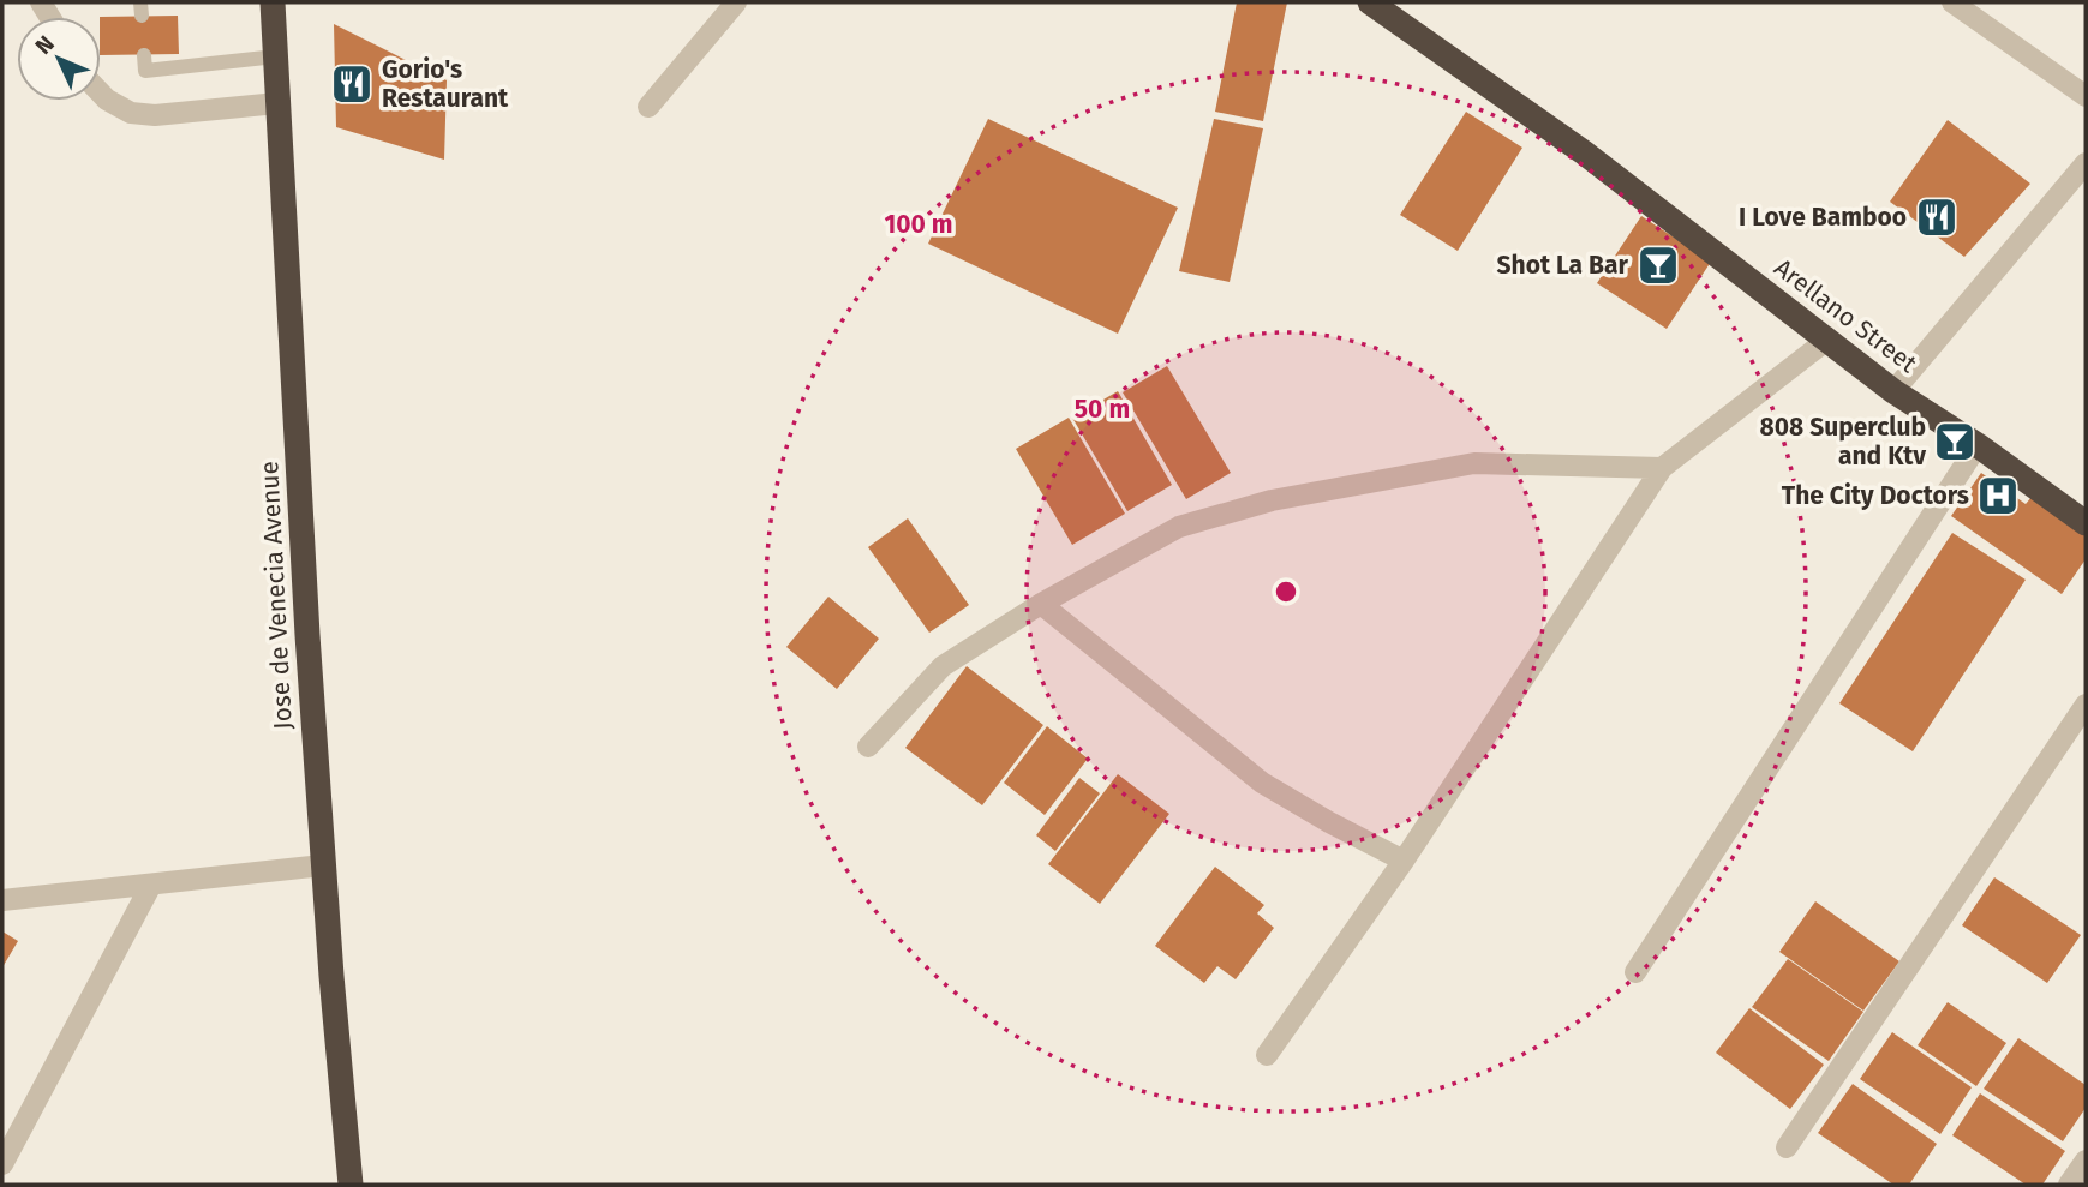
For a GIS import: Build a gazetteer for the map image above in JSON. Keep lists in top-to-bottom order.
{
  "streets": {
    "highway": ["Arellano Street", "Jose de Venecia Avenue"]
  },
  "places": {
    "restaurant": ["Gorio's Restaurant", "I Love Bamboo"],
    "bar": ["Shot La Bar", "808 Superclub and Ktv"],
    "hospital": ["The City Doctors"]
  },
  "north": "top left",
  "rings": ["100 m", "50 m"]
}
